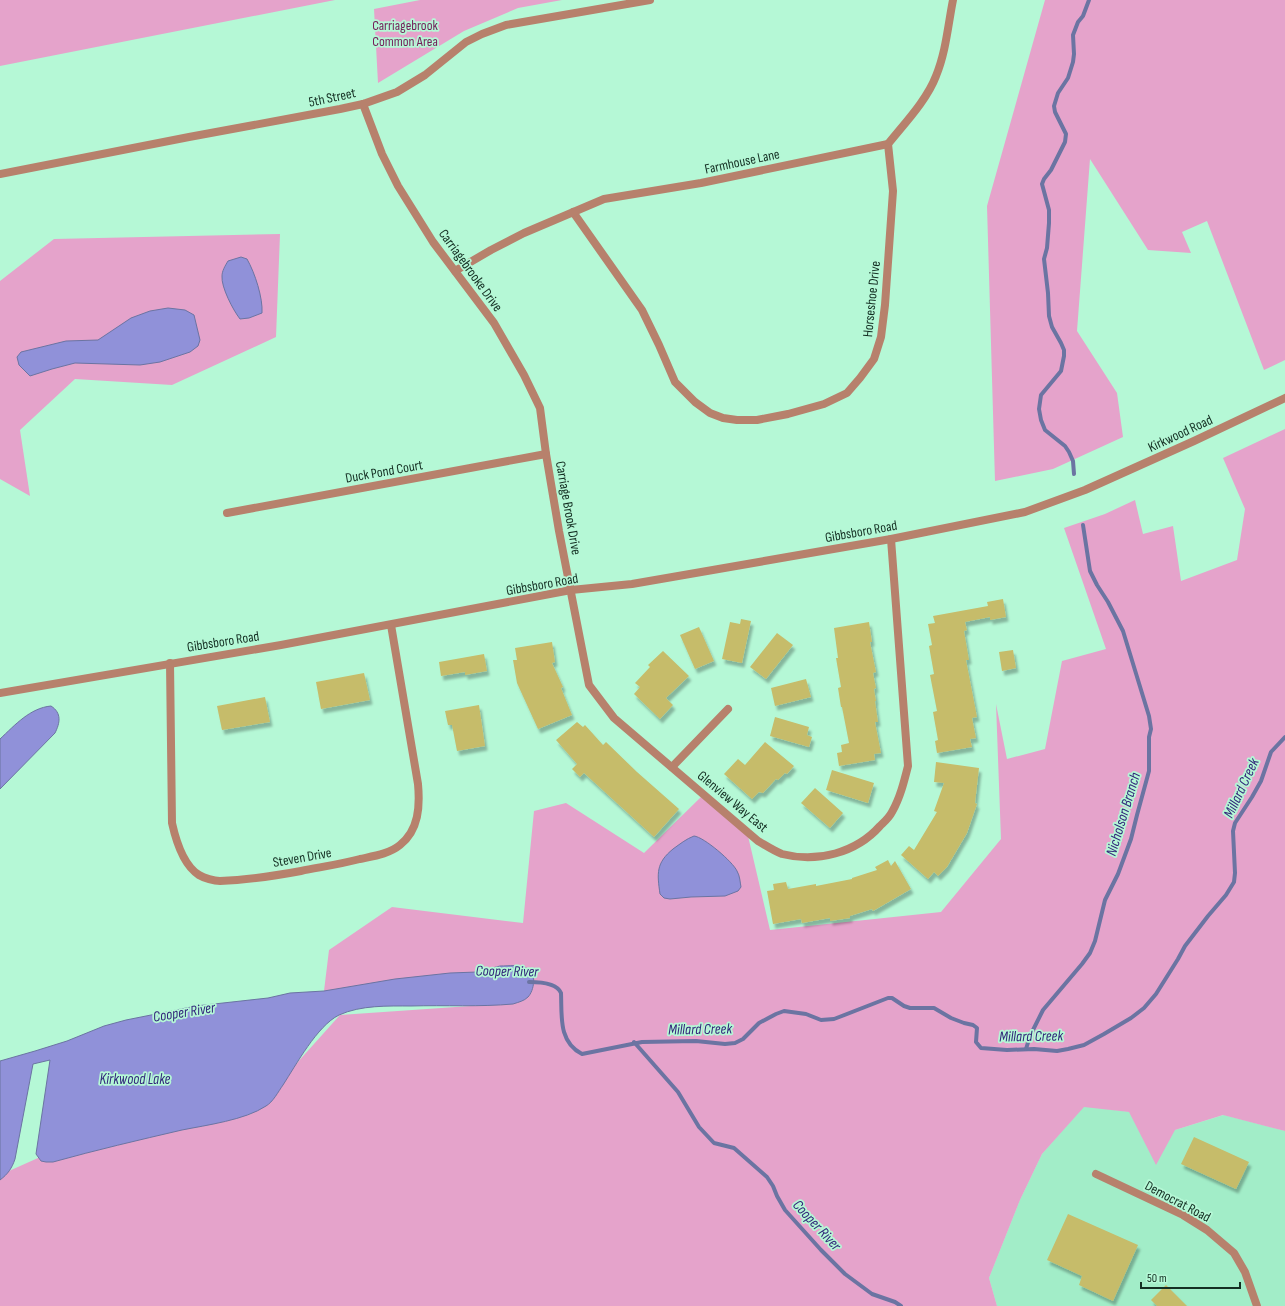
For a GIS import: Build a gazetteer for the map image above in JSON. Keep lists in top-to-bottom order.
{
  "streets": {
    "street": [
      "5th Street",
      "Farmhouse Lane",
      "Carriagebrooke Drive",
      "Horseshoe Drive",
      "Kirkwood Road",
      "Duck Pond Court",
      "Carriage Brook Drive",
      "Gibbsboro Road",
      "Glenview Way East",
      "Steven Drive",
      "Democrat Road"
    ]
  },
  "crossings": [
    ["5th Street", "Carriagebrooke Drive"],
    ["Farmhouse Lane", "Carriagebrooke Drive"],
    ["Farmhouse Lane", "Horseshoe Drive"],
    ["Carriagebrooke Drive", "Duck Pond Court"],
    ["Carriagebrooke Drive", "Carriage Brook Drive"],
    ["Kirkwood Road", "Gibbsboro Road"],
    ["Duck Pond Court", "Carriage Brook Drive"],
    ["Carriage Brook Drive", "Gibbsboro Road"],
    ["Carriage Brook Drive", "Glenview Way East"],
    ["Gibbsboro Road", "Glenview Way East"],
    ["Gibbsboro Road", "Steven Drive"]
  ],
  "water": [
    "Millard Creek",
    "Nicholson Branch",
    "Cooper River",
    "Kirkwood Lake"
  ],
  "parks": ["Carriagebrook Common Area"],
  "scale_bar": "50 m"
}
